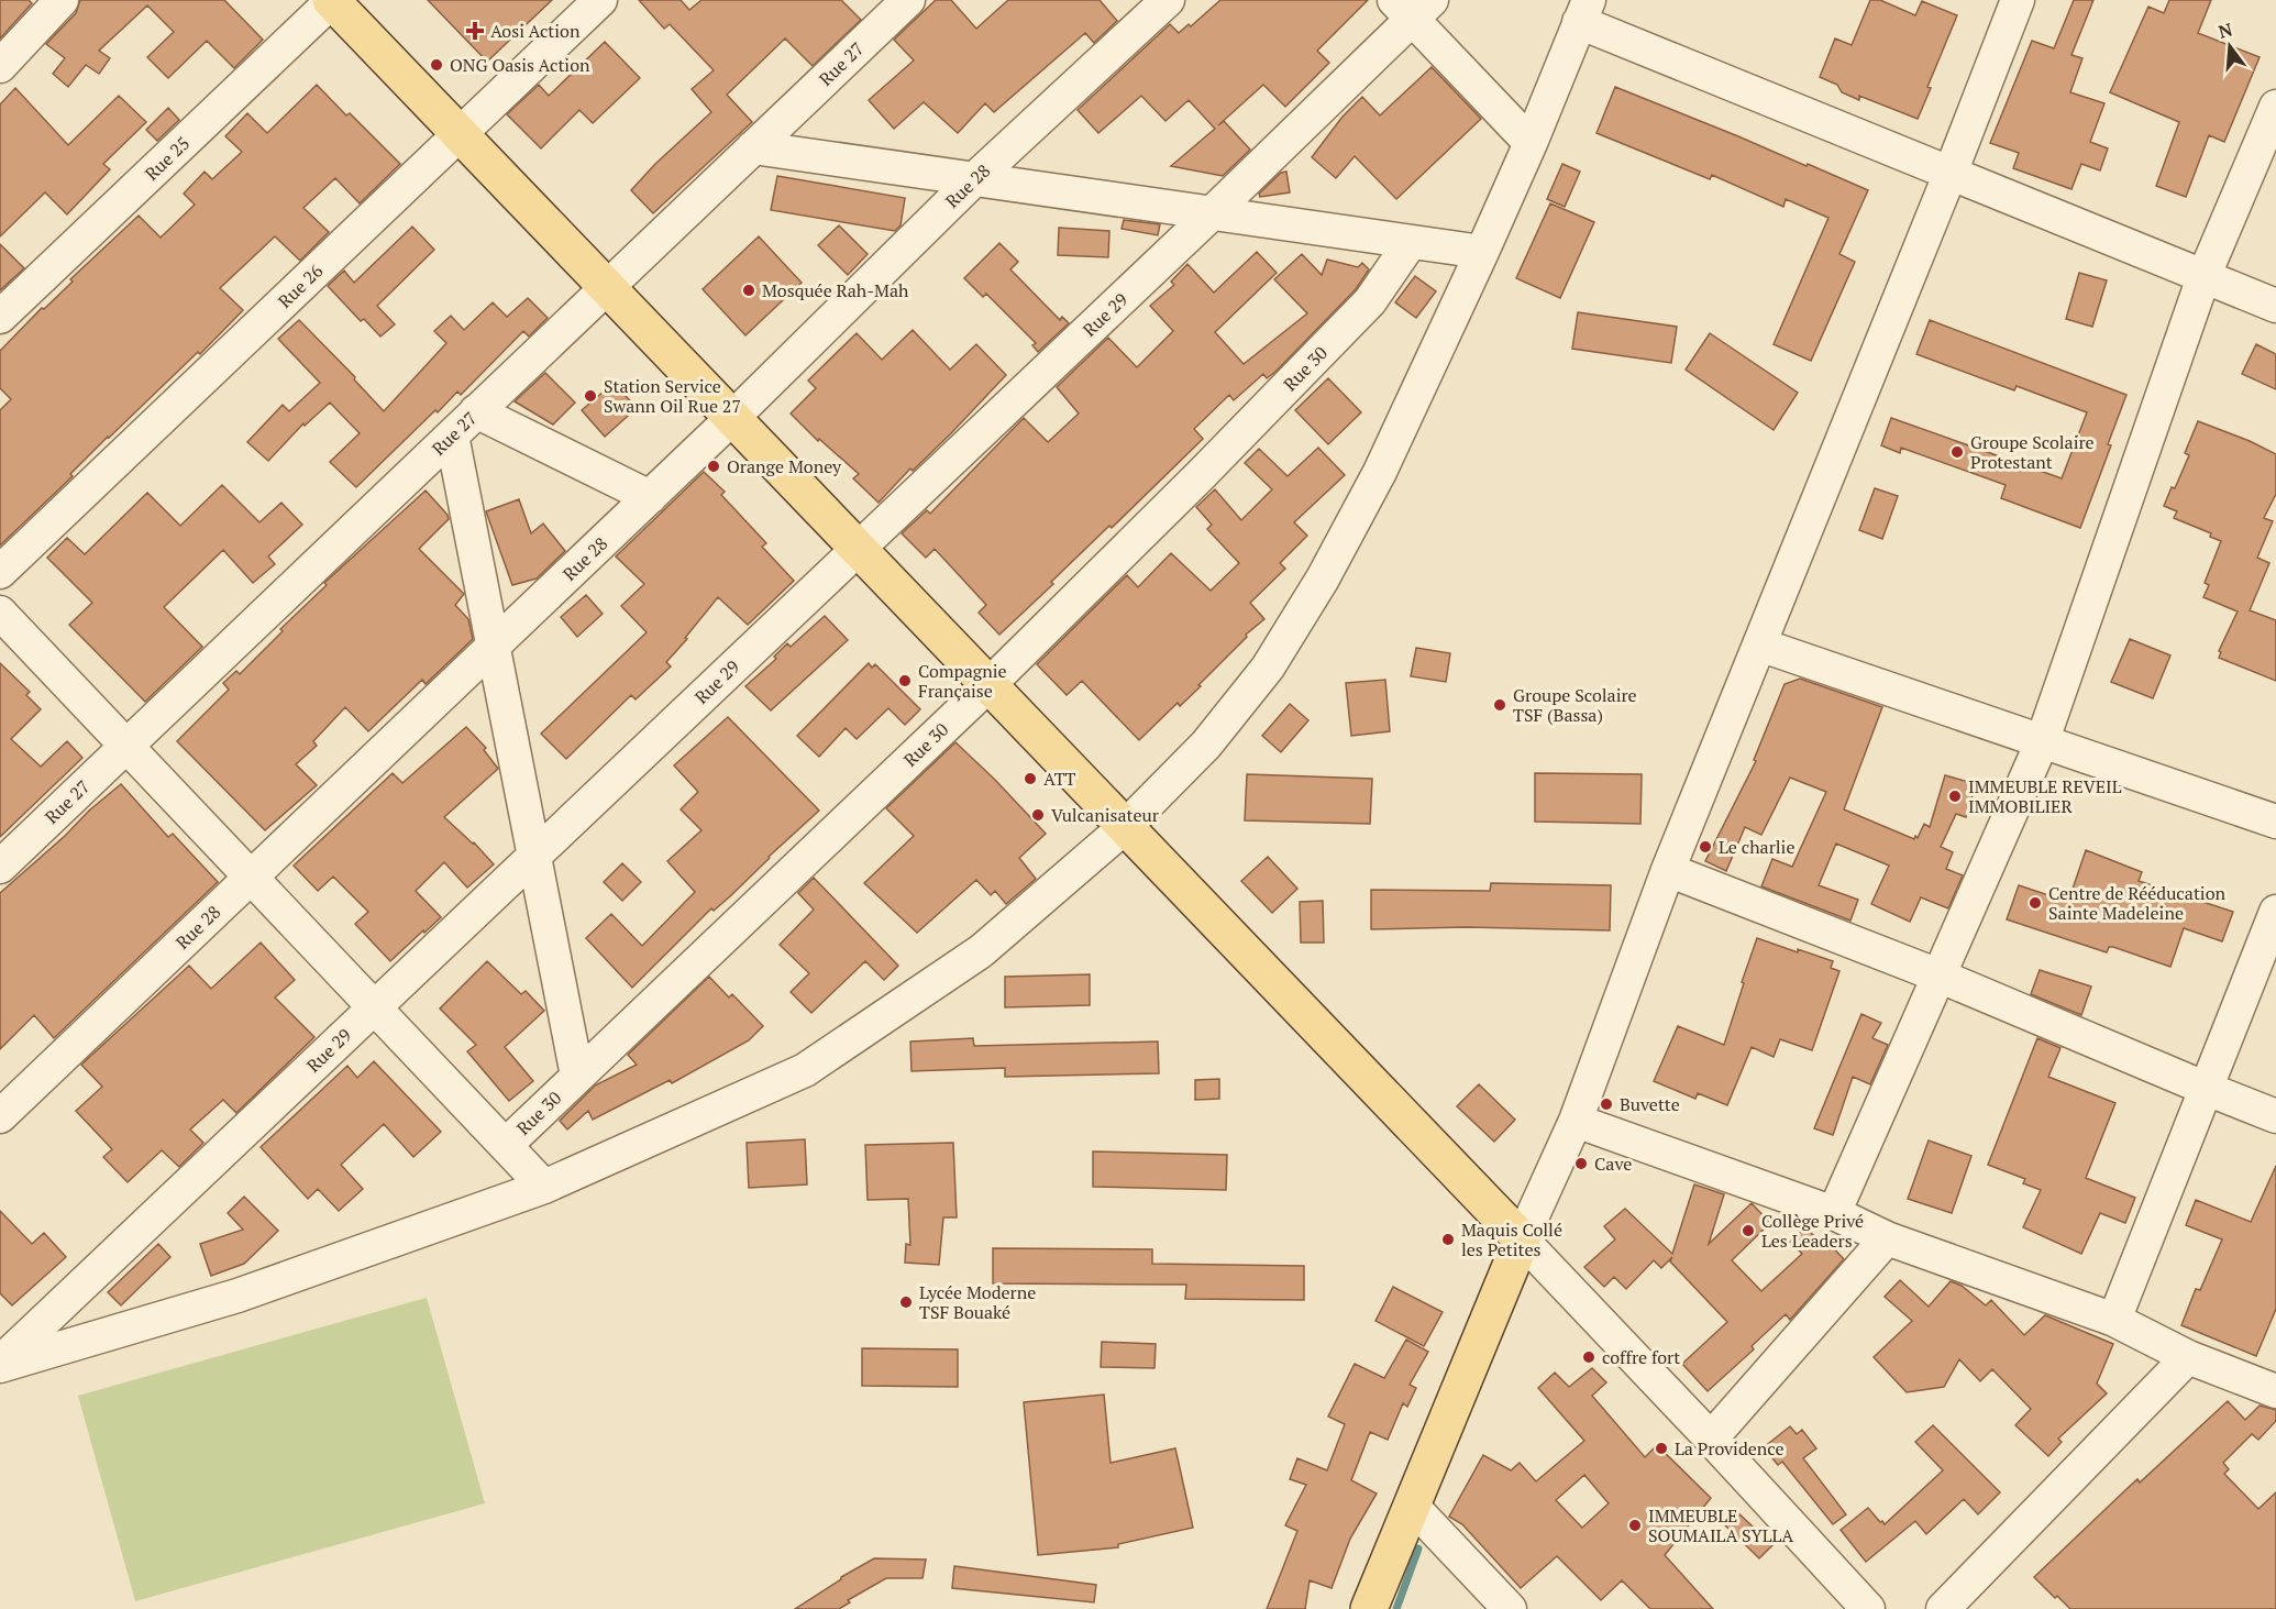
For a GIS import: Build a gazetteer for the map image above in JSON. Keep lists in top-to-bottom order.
{
  "streets": {
    "street": [
      "Rue 27",
      "Rue 25",
      "Rue 28",
      "Rue 26",
      "Rue 29",
      "Rue 30"
    ]
  },
  "places": {
    "health": ["Aosi Action"],
    "other": [
      "ONG Oasis Action",
      "Mosquée Rah-Mah",
      "Station Service Swann Oil Rue 27",
      "Groupe Scolaire Protestant",
      "Orange Money",
      "Compagnie Française",
      "Groupe Scolaire TSF (Bassa)",
      "ATT",
      "IMMEUBLE REVEIL IMMOBILIER",
      "Vulcanisateur",
      "Le charlie",
      "Centre de Rééducation Sainte Madeleine",
      "Buvette",
      "Cave",
      "Collège Privé Les Leaders",
      "Maquis Collé les Petites",
      "Lycée Moderne TSF Bouaké",
      "coffre fort",
      "La Providence",
      "IMMEUBLE SOUMAILA SYLLA"
    ]
  },
  "north": "top"
}
